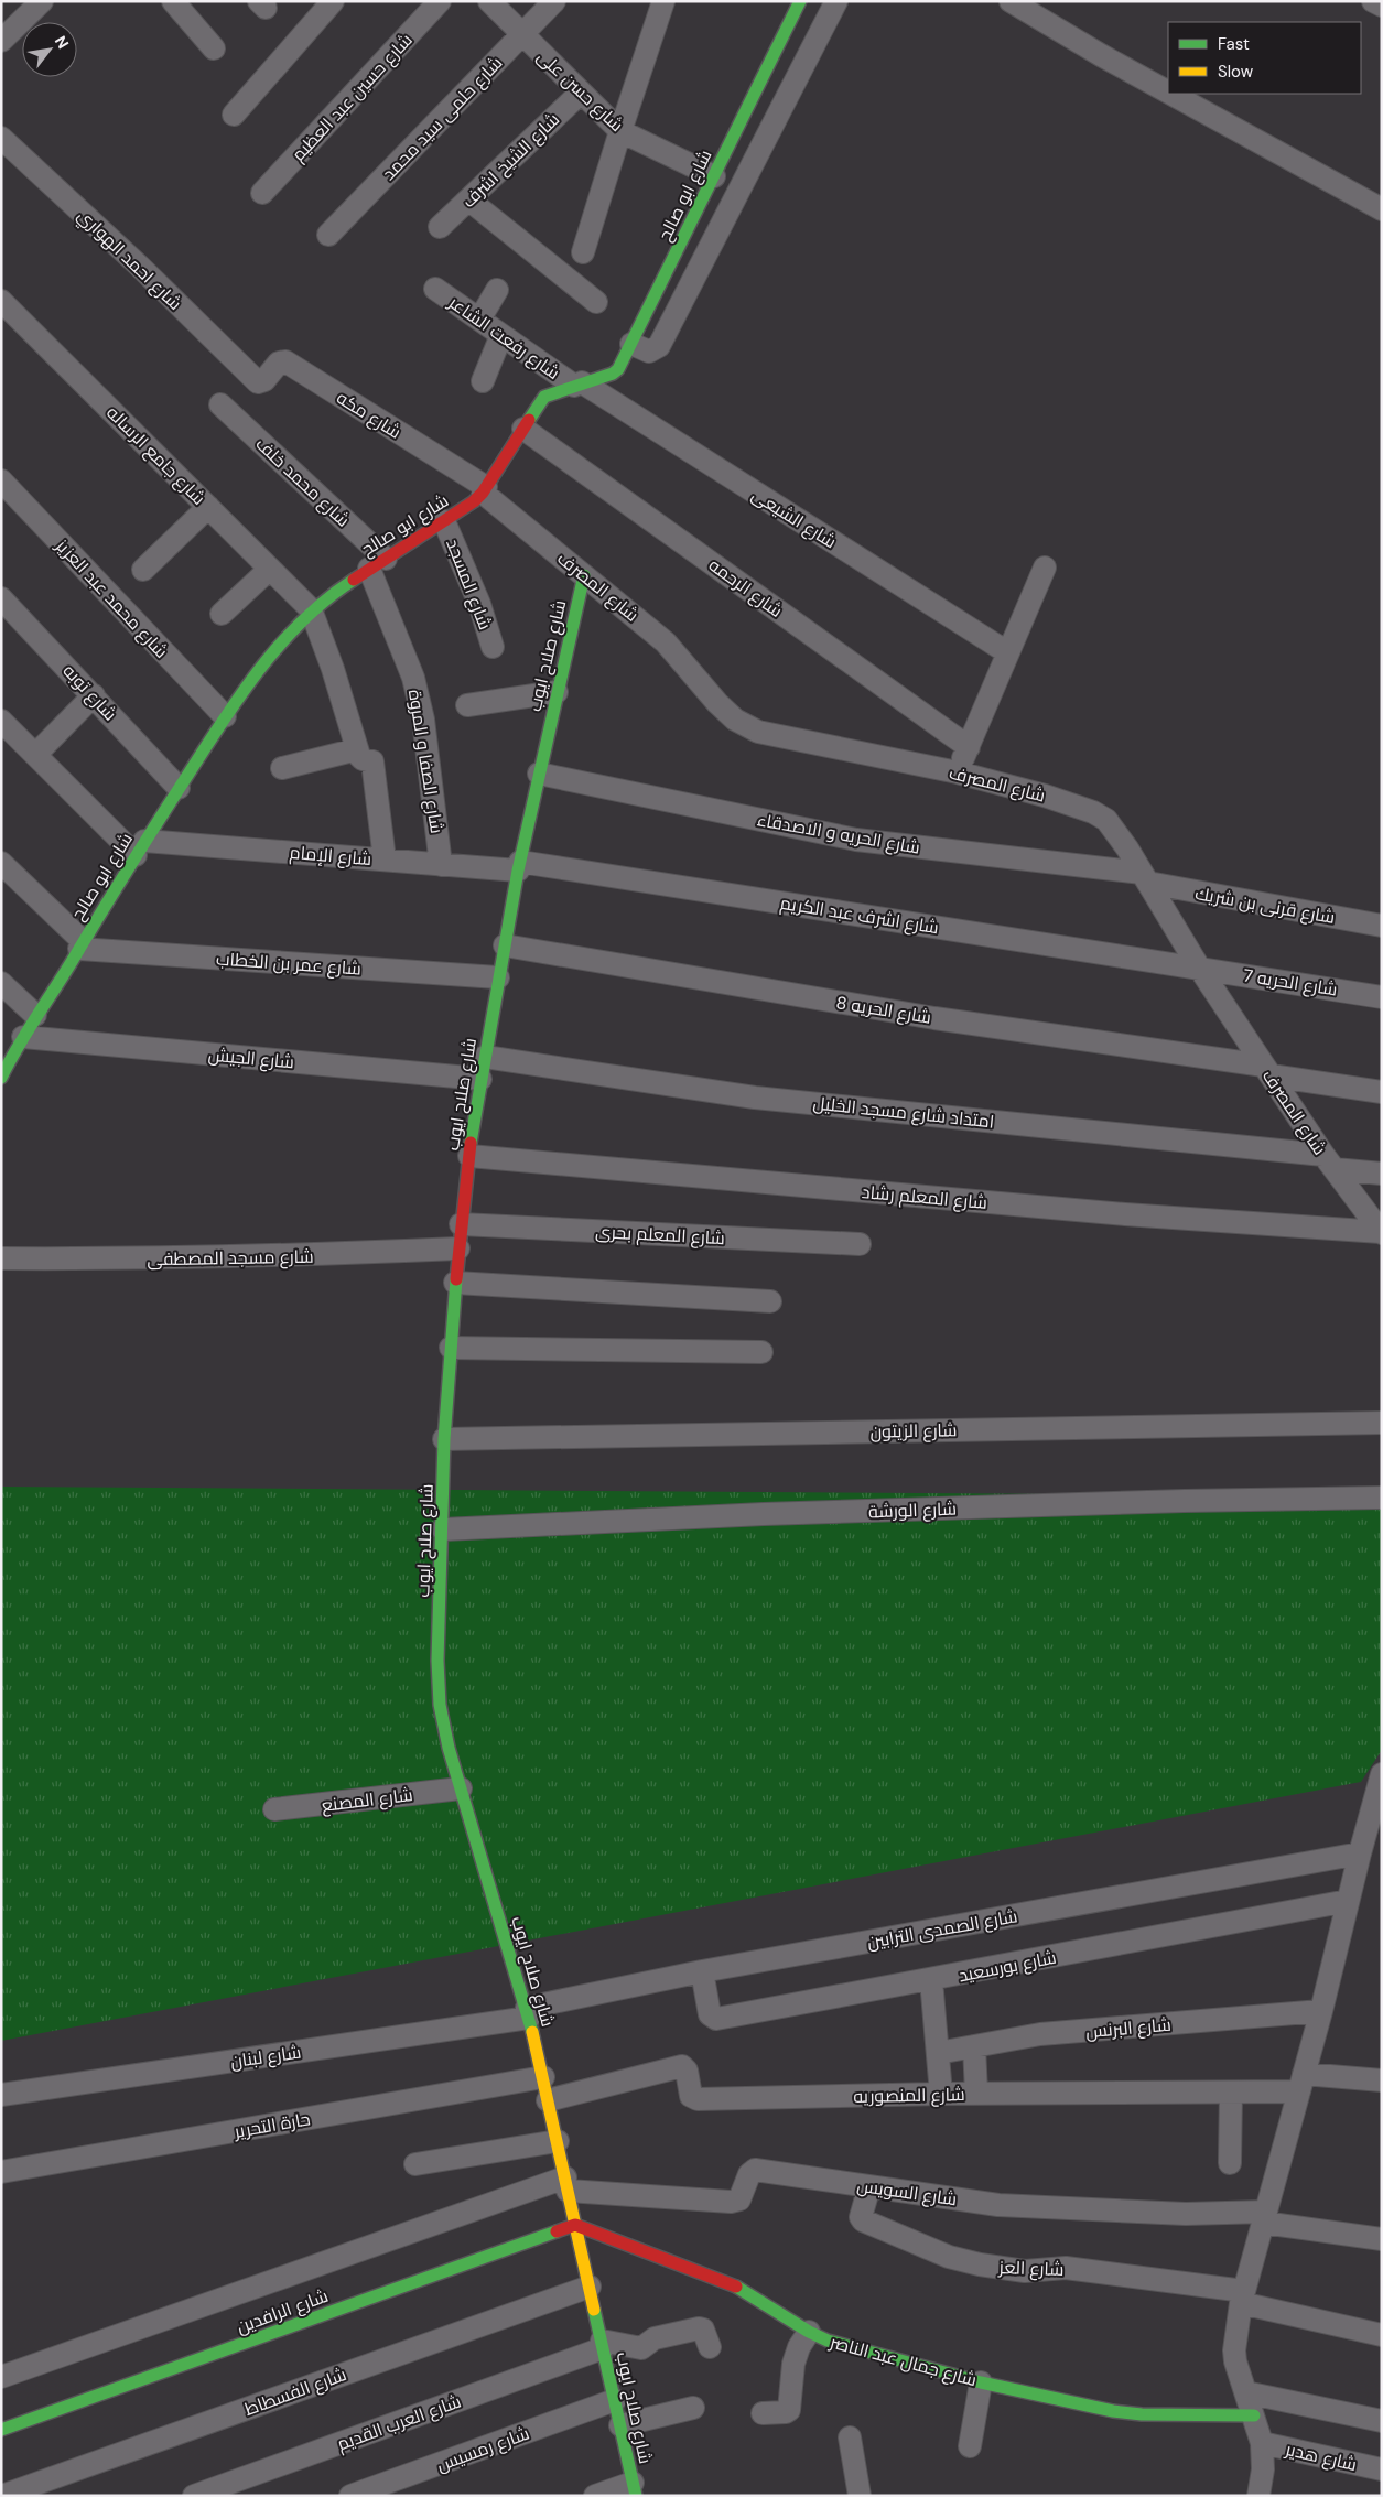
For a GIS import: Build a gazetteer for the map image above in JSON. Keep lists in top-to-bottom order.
{
  "streets": {
    "street": [
      "شارع حسن على",
      "شارع حسين عبد العظيم",
      "شارع حلمى سيد محمد",
      "شارع الشيخ اشرف",
      "شارع ابو صالح",
      "شارع احمد الهواري",
      "شارع رفعت الشاعر",
      "شارع مكه",
      "شارع جامع الرساله",
      "شارع محمد خلف",
      "شارع الشيعى",
      "شارع المسجد",
      "شارع المصرف",
      "شارع الرحمه",
      "شارع محمد عبد العزيز",
      "شارع صلاح ايوب",
      "شارع توبه",
      "شارع الصفا و المروة",
      "شارع الحريه و الاصدقاء",
      "شارع الإمام",
      "شارع قرنى بن شريك",
      "شارع اشرف عبد الكريم",
      "شارع عمر بن الخطاب",
      "شارع الحريه 7",
      "شارع الحريه 8",
      "شارع الجيش",
      "امتداد شارع مسجد الخليل",
      "شارع المعلم رشاد",
      "شارع المعلم بحرى",
      "شارع مسجد المصطفى",
      "شارع الزيتون",
      "شارع الورشة",
      "شارع المصنع",
      "شارع الصمدى الترابين",
      "شارع بورسعيد",
      "شارع البرنس",
      "شارع لبنان",
      "شارع المنصوريه",
      "حارة التحرير",
      "شارع السويس",
      "شارع العز",
      "شارع الرافدين",
      "شارع جمال عبد الناصر",
      "شارع الفسطاط",
      "شارع العرب القديم",
      "شارع رمسيس",
      "شارع هدير"
    ]
  },
  "crossings": [
    ["شارع حسن على", "شارع حلمى سيد محمد"],
    ["شارع حسن على", "شارع الشيخ اشرف"],
    ["شارع حسن على", "شارع ابو صالح"],
    ["شارع ابو صالح", "شارع رفعت الشاعر"],
    ["شارع ابو صالح", "شارع مكه"],
    ["شارع ابو صالح", "شارع جامع الرساله"],
    ["شارع ابو صالح", "شارع محمد خلف"],
    ["شارع ابو صالح", "شارع الشيعى"],
    ["شارع ابو صالح", "شارع المسجد"],
    ["شارع ابو صالح", "شارع المصرف"],
    ["شارع ابو صالح", "شارع الرحمه"],
    ["شارع ابو صالح", "شارع محمد عبد العزيز"],
    ["شارع ابو صالح", "شارع توبه"],
    ["شارع ابو صالح", "شارع الصفا و المروة"],
    ["شارع ابو صالح", "شارع الإمام"],
    ["شارع ابو صالح", "شارع عمر بن الخطاب"],
    ["شارع ابو صالح", "شارع الجيش"],
    ["شارع احمد الهواري", "شارع مكه"],
    ["شارع رفعت الشاعر", "شارع الشيعى"],
    ["شارع مكه", "شارع المصرف"],
    ["شارع محمد خلف", "شارع الصفا و المروة"],
    ["شارع المصرف", "شارع صلاح ايوب"],
    ["شارع المصرف", "شارع الحريه و الاصدقاء"],
    ["شارع المصرف", "شارع قرنى بن شريك"],
    ["شارع المصرف", "شارع اشرف عبد الكريم"],
    ["شارع المصرف", "شارع الحريه 7"],
    ["شارع المصرف", "شارع الحريه 8"],
    ["شارع المصرف", "امتداد شارع مسجد الخليل"],
    ["شارع المصرف", "شارع المعلم رشاد"],
    ["شارع صلاح ايوب", "شارع الحريه و الاصدقاء"],
    ["شارع صلاح ايوب", "شارع الإمام"],
    ["شارع صلاح ايوب", "شارع اشرف عبد الكريم"],
    ["شارع صلاح ايوب", "شارع عمر بن الخطاب"],
    ["شارع صلاح ايوب", "شارع الحريه 8"],
    ["شارع صلاح ايوب", "شارع الجيش"],
    ["شارع صلاح ايوب", "امتداد شارع مسجد الخليل"],
    ["شارع صلاح ايوب", "شارع المعلم رشاد"],
    ["شارع صلاح ايوب", "شارع المعلم بحرى"],
    ["شارع صلاح ايوب", "شارع مسجد المصطفى"],
    ["شارع صلاح ايوب", "شارع الزيتون"],
    ["شارع صلاح ايوب", "شارع الورشة"],
    ["شارع صلاح ايوب", "شارع المصنع"],
    ["شارع صلاح ايوب", "شارع الصمدى الترابين"],
    ["شارع صلاح ايوب", "شارع لبنان"],
    ["شارع صلاح ايوب", "شارع المنصوريه"],
    ["شارع صلاح ايوب", "حارة التحرير"],
    ["شارع صلاح ايوب", "شارع السويس"],
    ["شارع صلاح ايوب", "شارع الرافدين"],
    ["شارع صلاح ايوب", "شارع جمال عبد الناصر"],
    ["شارع صلاح ايوب", "شارع الفسطاط"],
    ["شارع صلاح ايوب", "شارع العرب القديم"],
    ["شارع صلاح ايوب", "شارع رمسيس"],
    ["شارع الصفا و المروة", "شارع الإمام"],
    ["شارع الحريه و الاصدقاء", "شارع قرنى بن شريك"],
    ["شارع الإمام", "شارع اشرف عبد الكريم"],
    ["شارع اشرف عبد الكريم", "شارع الحريه 7"],
    ["شارع الصمدى الترابين", "شارع بورسعيد"],
    ["شارع الصمدى الترابين", "شارع لبنان"],
    ["شارع السويس", "شارع العز"],
    ["شارع الرافدين", "شارع جمال عبد الناصر"]
  ],
  "legend": ["Fast", "Slow"],
  "north": "top right"
}
